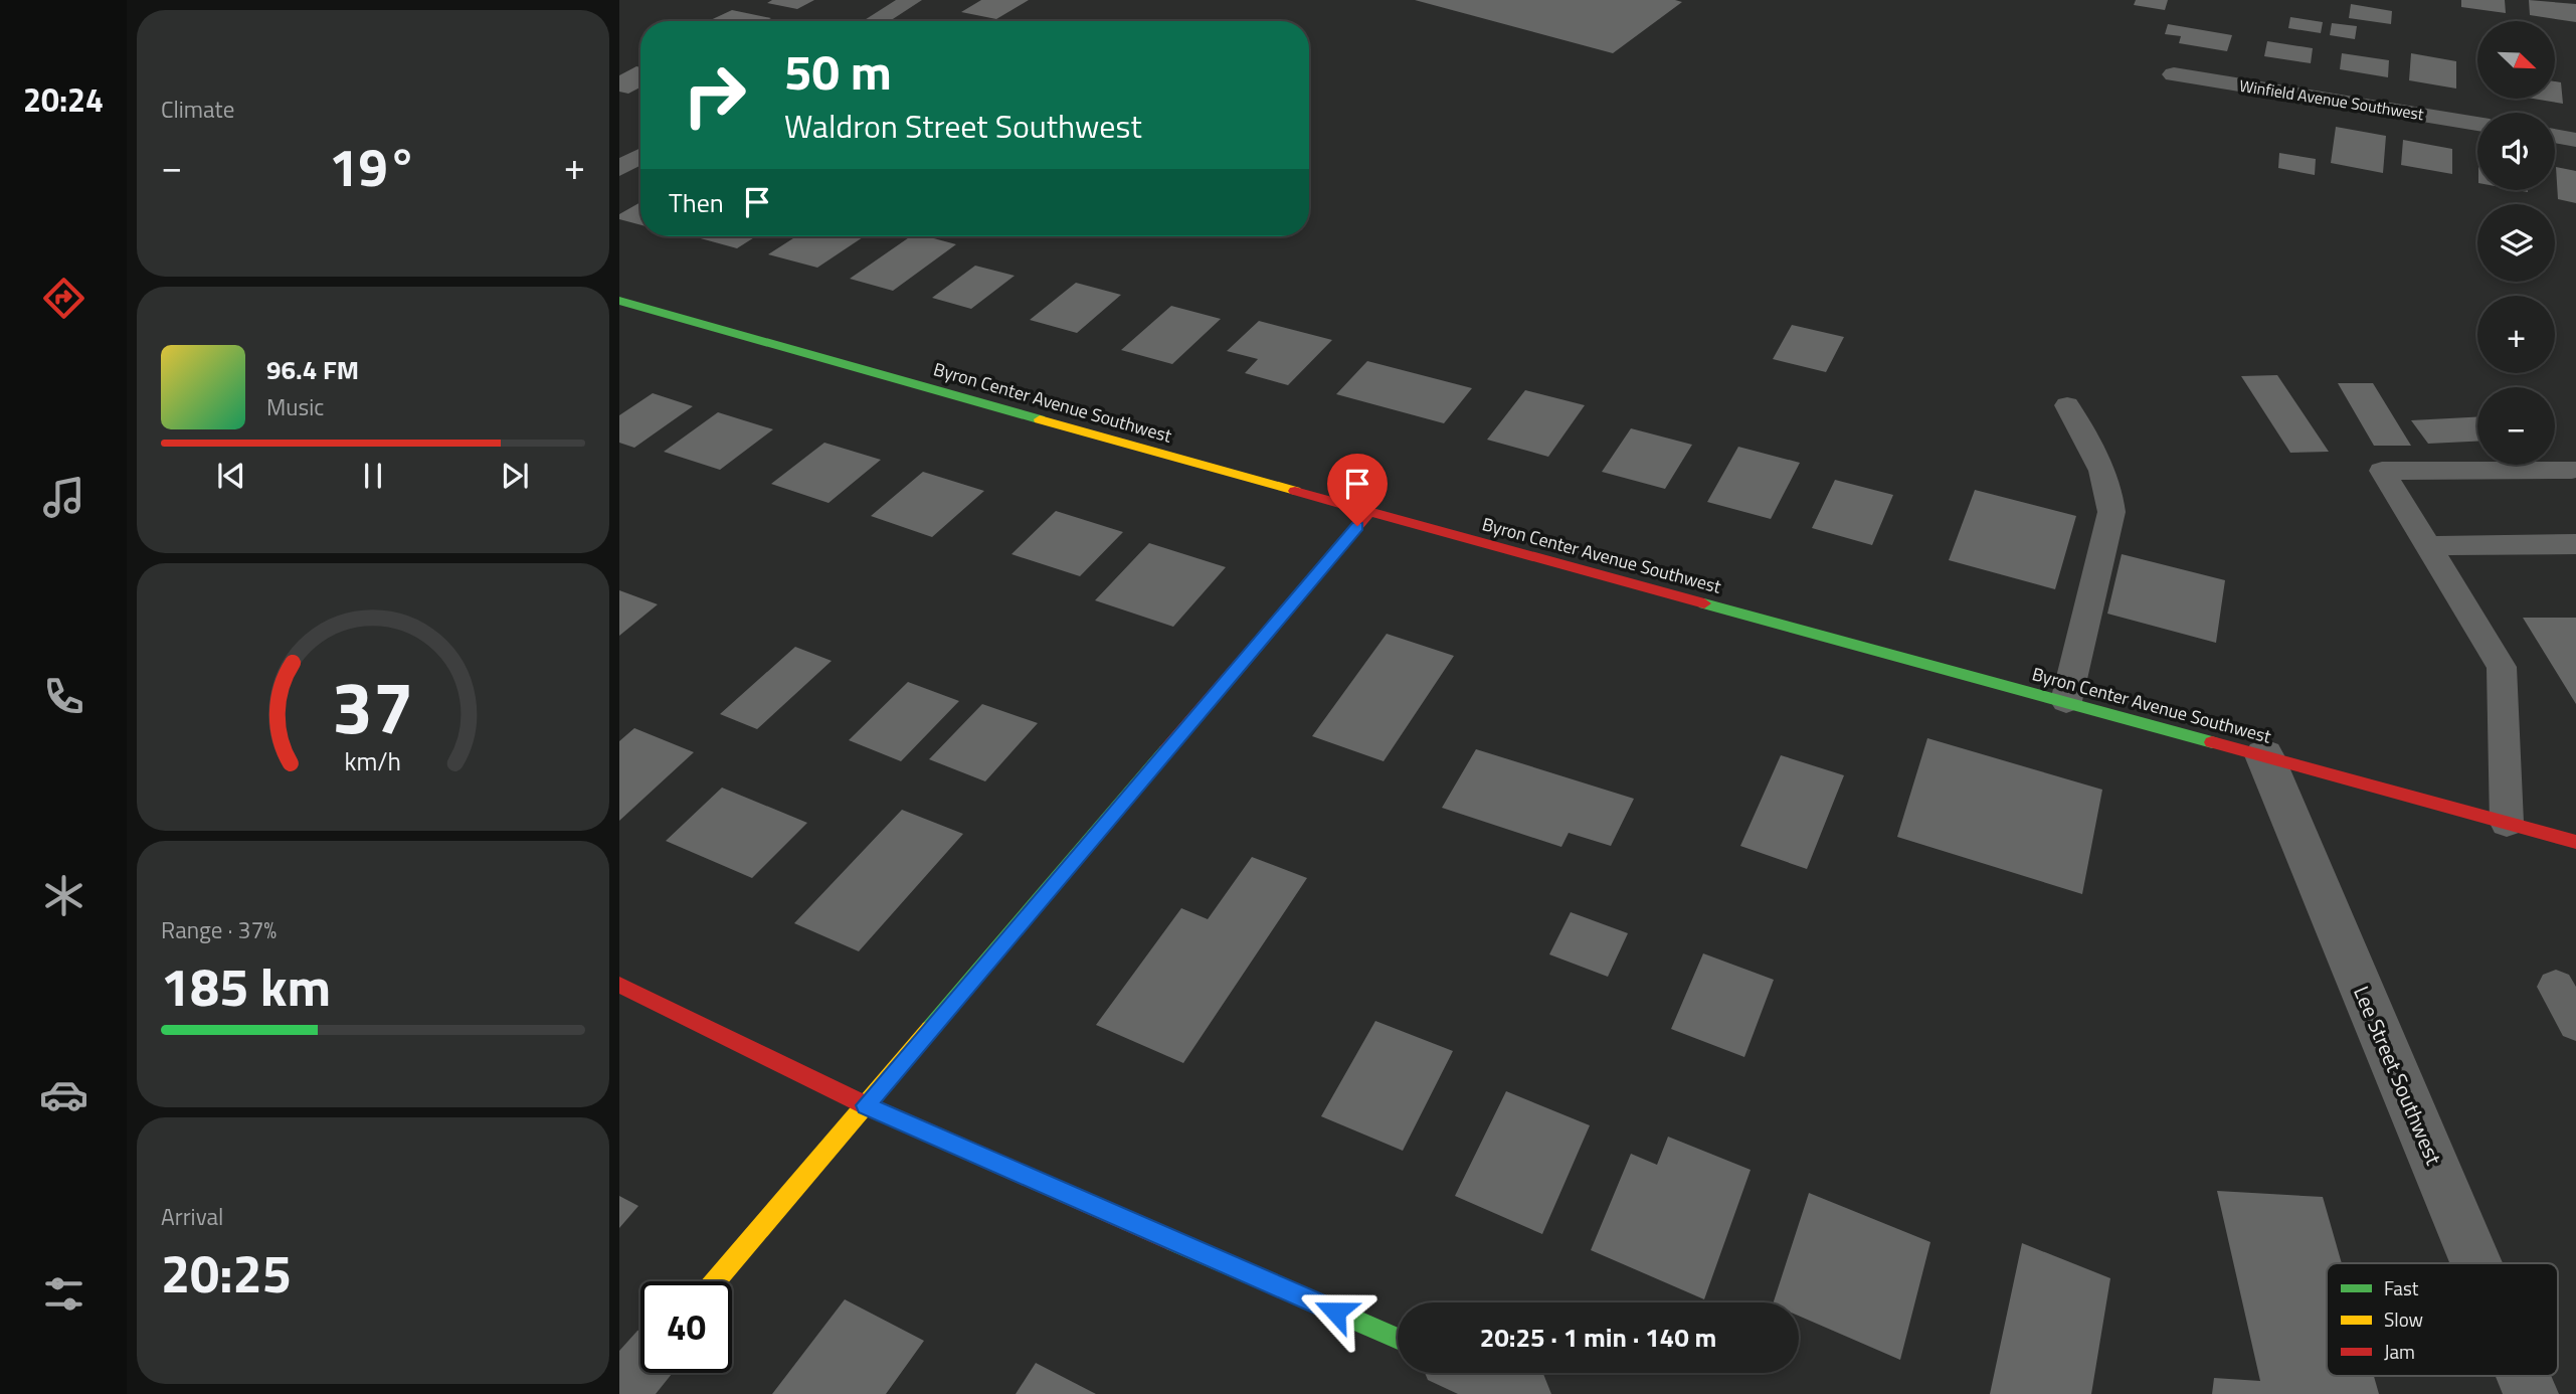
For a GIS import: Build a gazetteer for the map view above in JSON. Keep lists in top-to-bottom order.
{
  "streets": {
    "main road": ["Byron Center Avenue Southwest"],
    "street": ["Winfield Avenue Southwest", "Lee Street Southwest"]
  },
  "crossings": [
    ["Byron Center Avenue Southwest", "Lee Street Southwest"]
  ],
  "legend": ["Fast", "Slow", "Jam"],
  "north": "bottom right",
  "page": {
    "tabs": "20:24",
    "tile": [
      "Climate",
      ["Range · 37%", "185 km"],
      ["Arrival", "20:25"]
    ],
    "map_buttons": ["+", "−"],
    "turn": ["50 m", "Waldron Street Southwest"],
    "heat": ["−", "19°", "+"],
    "then": "Then",
    "song": ["96.4 FM", "Music"],
    "limit": "40",
    "trip": "20:25 · 1 min · 140 m",
    "gauge": ["37", "km/h"]
  }
}
